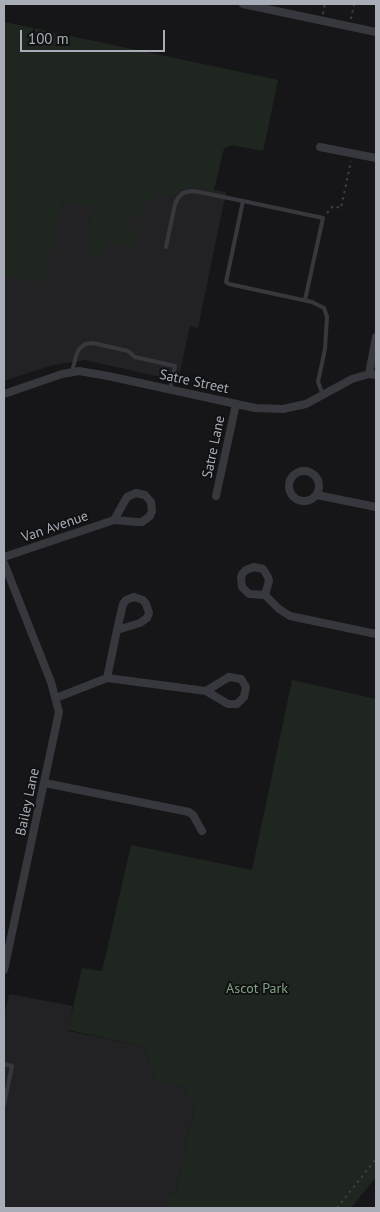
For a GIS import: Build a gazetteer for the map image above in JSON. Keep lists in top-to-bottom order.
{
  "streets": {
    "street": [
      "Satre Street",
      "Satre Lane",
      "Van Avenue",
      "Bailey Lane"
    ]
  },
  "crossings": [
    ["Satre Street", "Satre Lane"]
  ],
  "parks": ["Ascot Park"],
  "scale_bar": "100 m"
}
